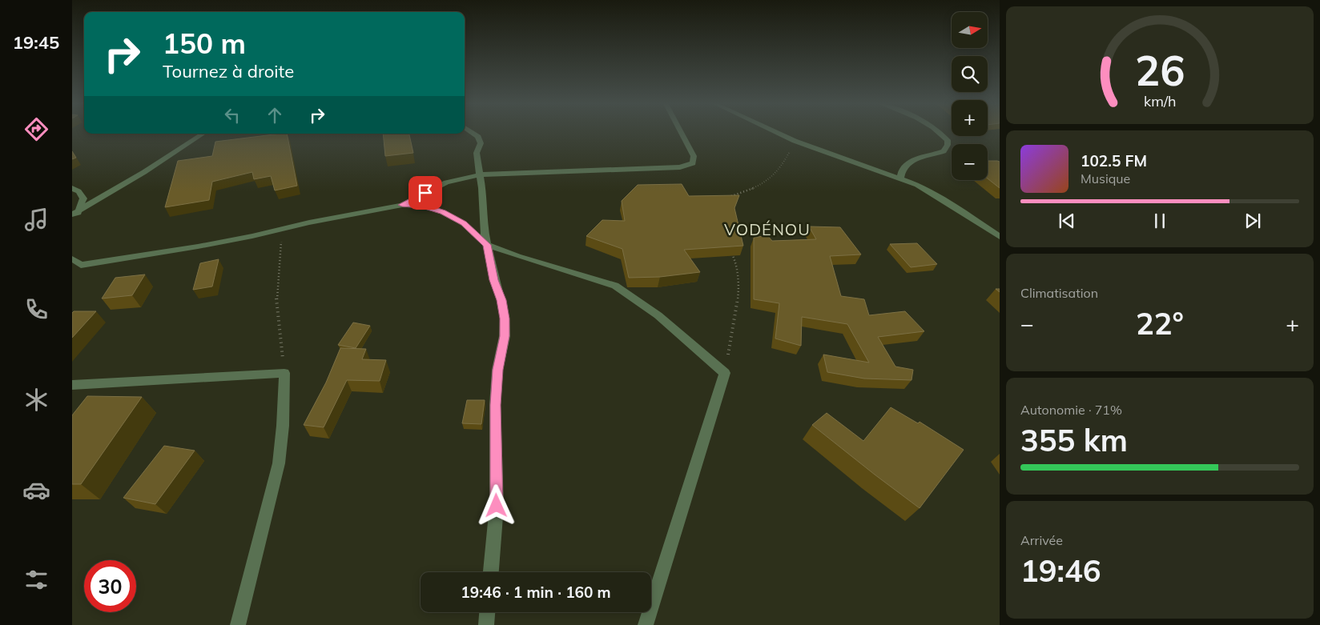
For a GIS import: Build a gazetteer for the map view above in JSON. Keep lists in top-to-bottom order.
{
  "districts": ["VODÉNOU"],
  "north": "right",
  "page": {
    "tabs": "19:45",
    "map_buttons": ["+", "−"],
    "turn": ["150 m", "Tournez à droite"],
    "song": ["102.5 FM", "Musique"],
    "tile": [
      "Climatisation",
      ["Autonomie · 71%", "355 km"],
      ["Arrivée", "19:46"]
    ],
    "heat": ["−", "22°", "+"],
    "limit": "30",
    "trip": "19:46 · 1 min · 160 m",
    "gauge": ["26", "km/h"]
  }
}
